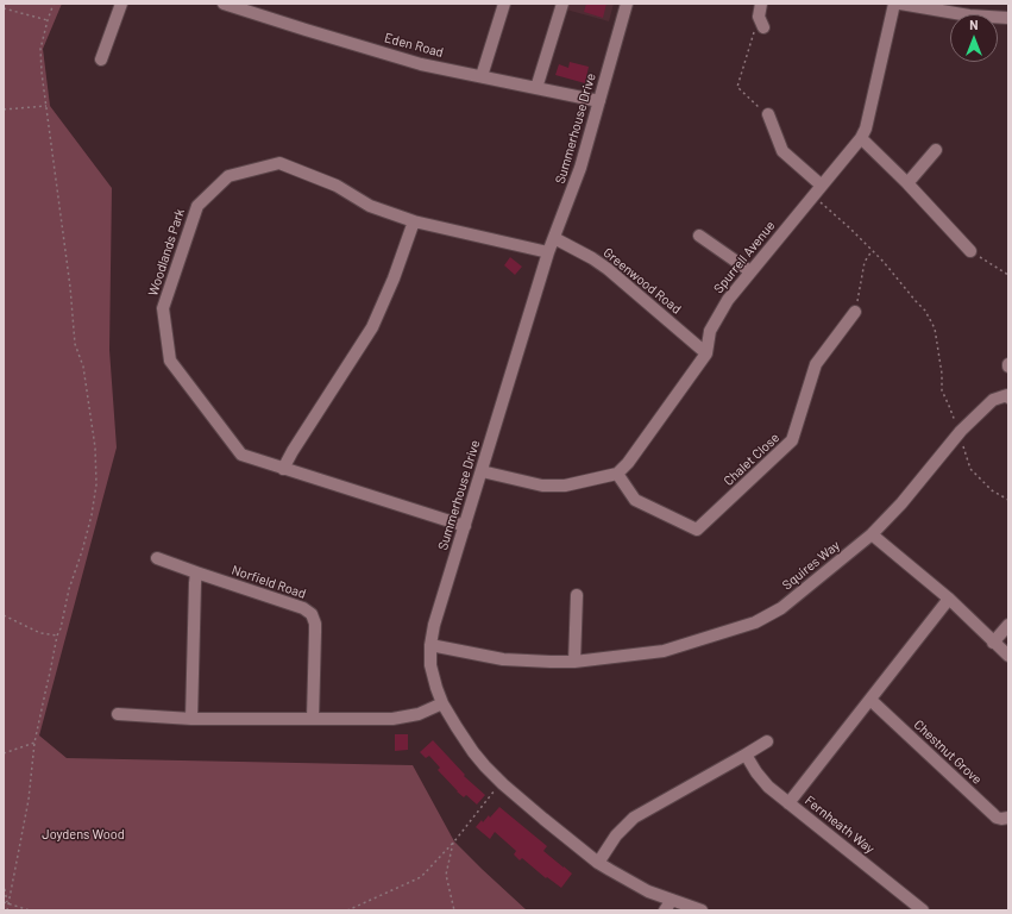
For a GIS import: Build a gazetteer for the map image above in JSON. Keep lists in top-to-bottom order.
{
  "streets": {
    "street": [
      "Eden Road",
      "Summerhouse Drive",
      "Woodlands Park",
      "Spurrell Avenue",
      "Greenwood Road",
      "Chalet Close",
      "Squires Way",
      "Norfield Road",
      "Chestnut Grove",
      "Fernheath Way"
    ]
  },
  "crossings": [
    ["Eden Road", "Summerhouse Drive"],
    ["Summerhouse Drive", "Woodlands Park"],
    ["Summerhouse Drive", "Greenwood Road"],
    ["Summerhouse Drive", "Squires Way"],
    ["Spurrell Avenue", "Greenwood Road"],
    ["Spurrell Avenue", "Chalet Close"]
  ],
  "parks": ["Joydens Wood"],
  "north": "top"
}
